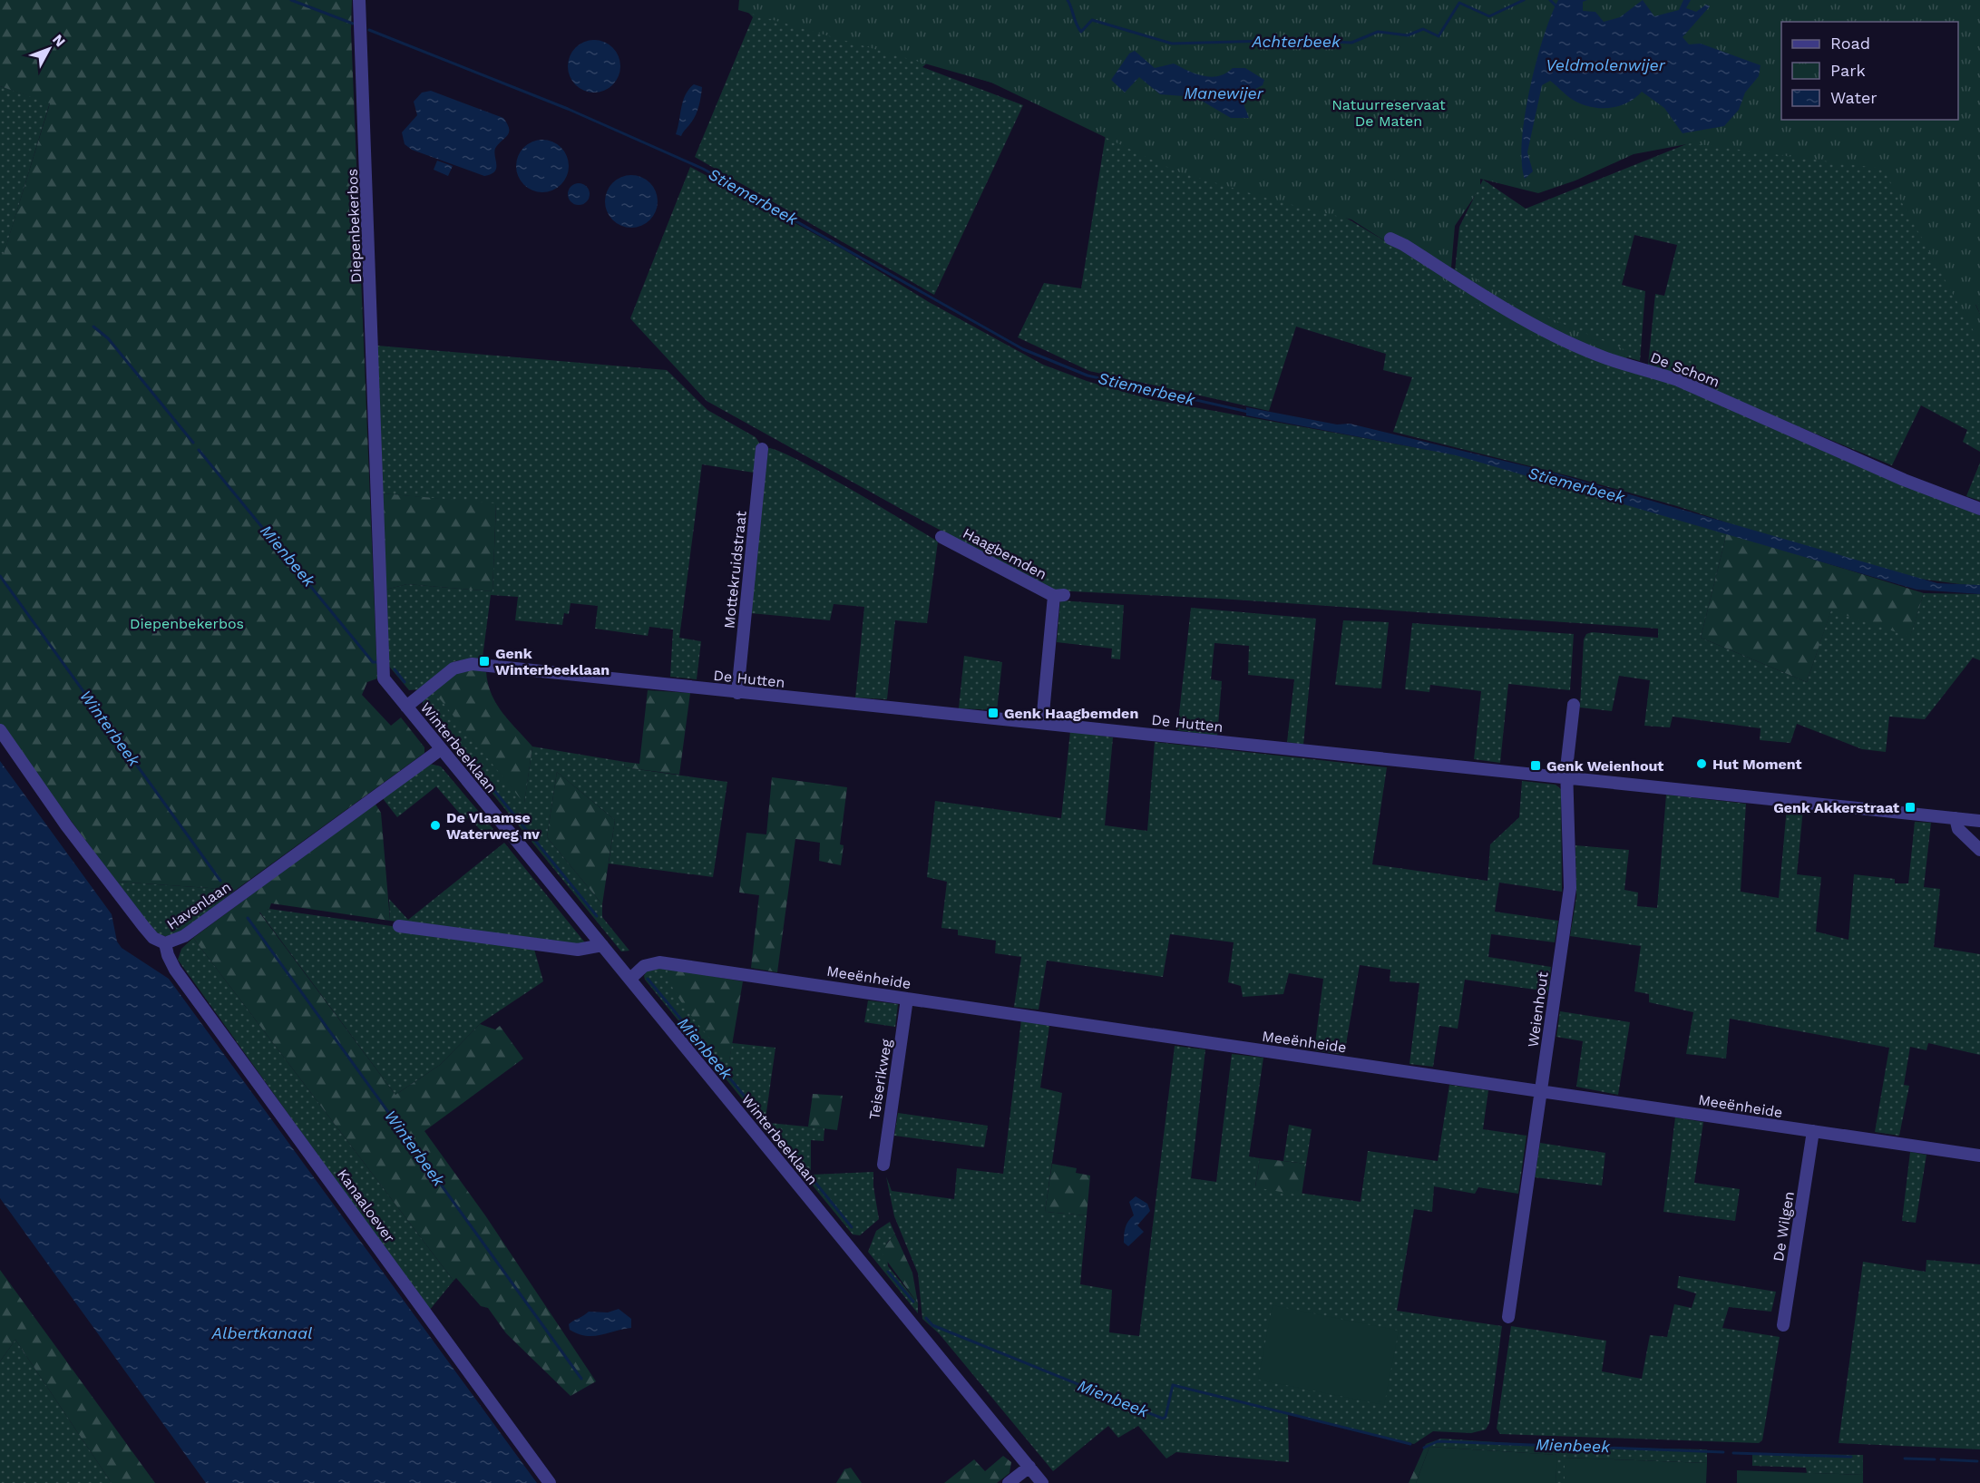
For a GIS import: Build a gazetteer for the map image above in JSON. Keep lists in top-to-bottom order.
{
  "streets": {
    "street": [
      "Diepenbekerbos",
      "De Schom",
      "Haagbemden",
      "Mottekruidstraat",
      "De Hutten",
      "Winterbeeklaan",
      "Havenlaan",
      "Meeënheide",
      "Weienhout",
      "Teiserikweg",
      "Kanaaloever",
      "De Wilgen"
    ]
  },
  "crossings": [
    ["Diepenbekerbos", "Winterbeeklaan"],
    ["Haagbemden", "De Hutten"],
    ["Mottekruidstraat", "De Hutten"],
    ["De Hutten", "Winterbeeklaan"],
    ["De Hutten", "Weienhout"],
    ["Winterbeeklaan", "Havenlaan"],
    ["Winterbeeklaan", "Meeënheide"],
    ["Havenlaan", "Kanaaloever"],
    ["Meeënheide", "Weienhout"],
    ["Meeënheide", "Teiserikweg"],
    ["Meeënheide", "De Wilgen"]
  ],
  "water": [
    "Achterbeek",
    "Veldmolenwijer",
    "Manewijer",
    "Stiemerbeek",
    "Mienbeek",
    "Winterbeek",
    "Albertkanaal"
  ],
  "parks": ["Natuurreservaat De Maten", "Diepenbekerbos"],
  "places": {
    "transit": [
      "Genk Winterbeeklaan",
      "Genk Haagbemden",
      "Genk Weienhout",
      "Genk Akkerstraat"
    ],
    "other": ["Hut Moment", "De Vlaamse Waterweg nv"]
  },
  "legend": ["Road", "Park", "Water"],
  "north": "top right"
}
